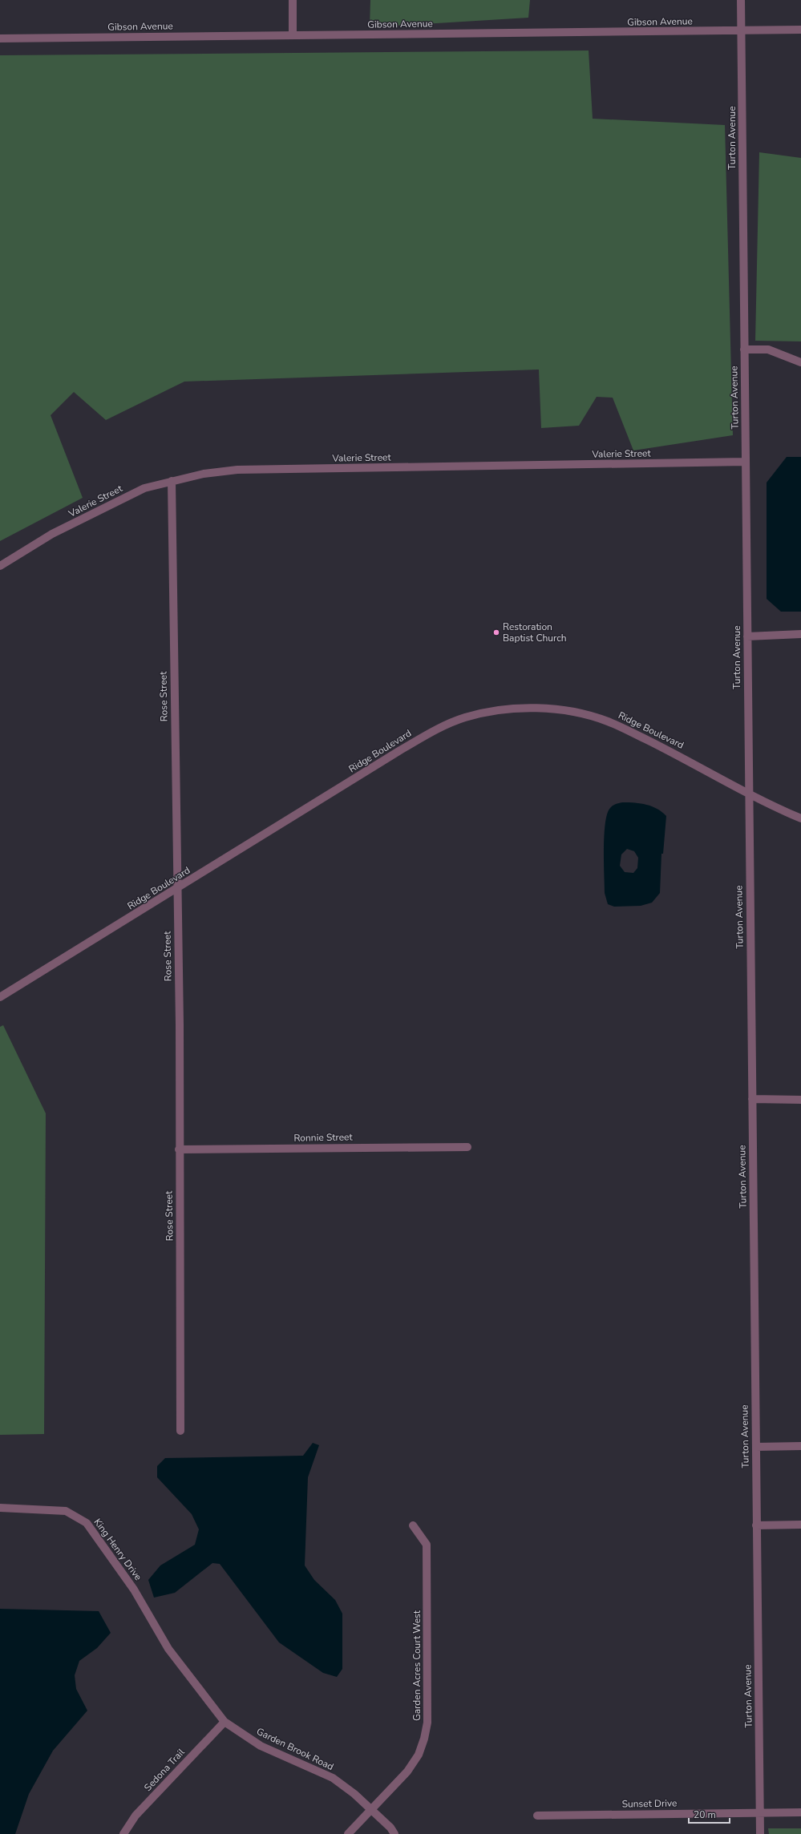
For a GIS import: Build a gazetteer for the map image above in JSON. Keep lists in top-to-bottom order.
{
  "streets": {
    "street": [
      "Gibson Avenue",
      "Turton Avenue",
      "Valerie Street",
      "Rose Street",
      "Ridge Boulevard",
      "Ronnie Street",
      "King Henry Drive",
      "Garden Acres Court West",
      "Garden Brook Road",
      "Sedona Trail",
      "Sunset Drive"
    ]
  },
  "crossings": [
    ["Gibson Avenue", "Turton Avenue"],
    ["Turton Avenue", "Valerie Street"],
    ["Turton Avenue", "Ridge Boulevard"],
    ["Turton Avenue", "Sunset Drive"],
    ["Valerie Street", "Rose Street"],
    ["Rose Street", "Ridge Boulevard"],
    ["Rose Street", "Ronnie Street"],
    ["King Henry Drive", "Garden Brook Road"],
    ["Garden Acres Court West", "Garden Brook Road"],
    ["Garden Brook Road", "Sedona Trail"]
  ],
  "places": ["Restoration Baptist Church"],
  "scale_bar": "20 m"
}
